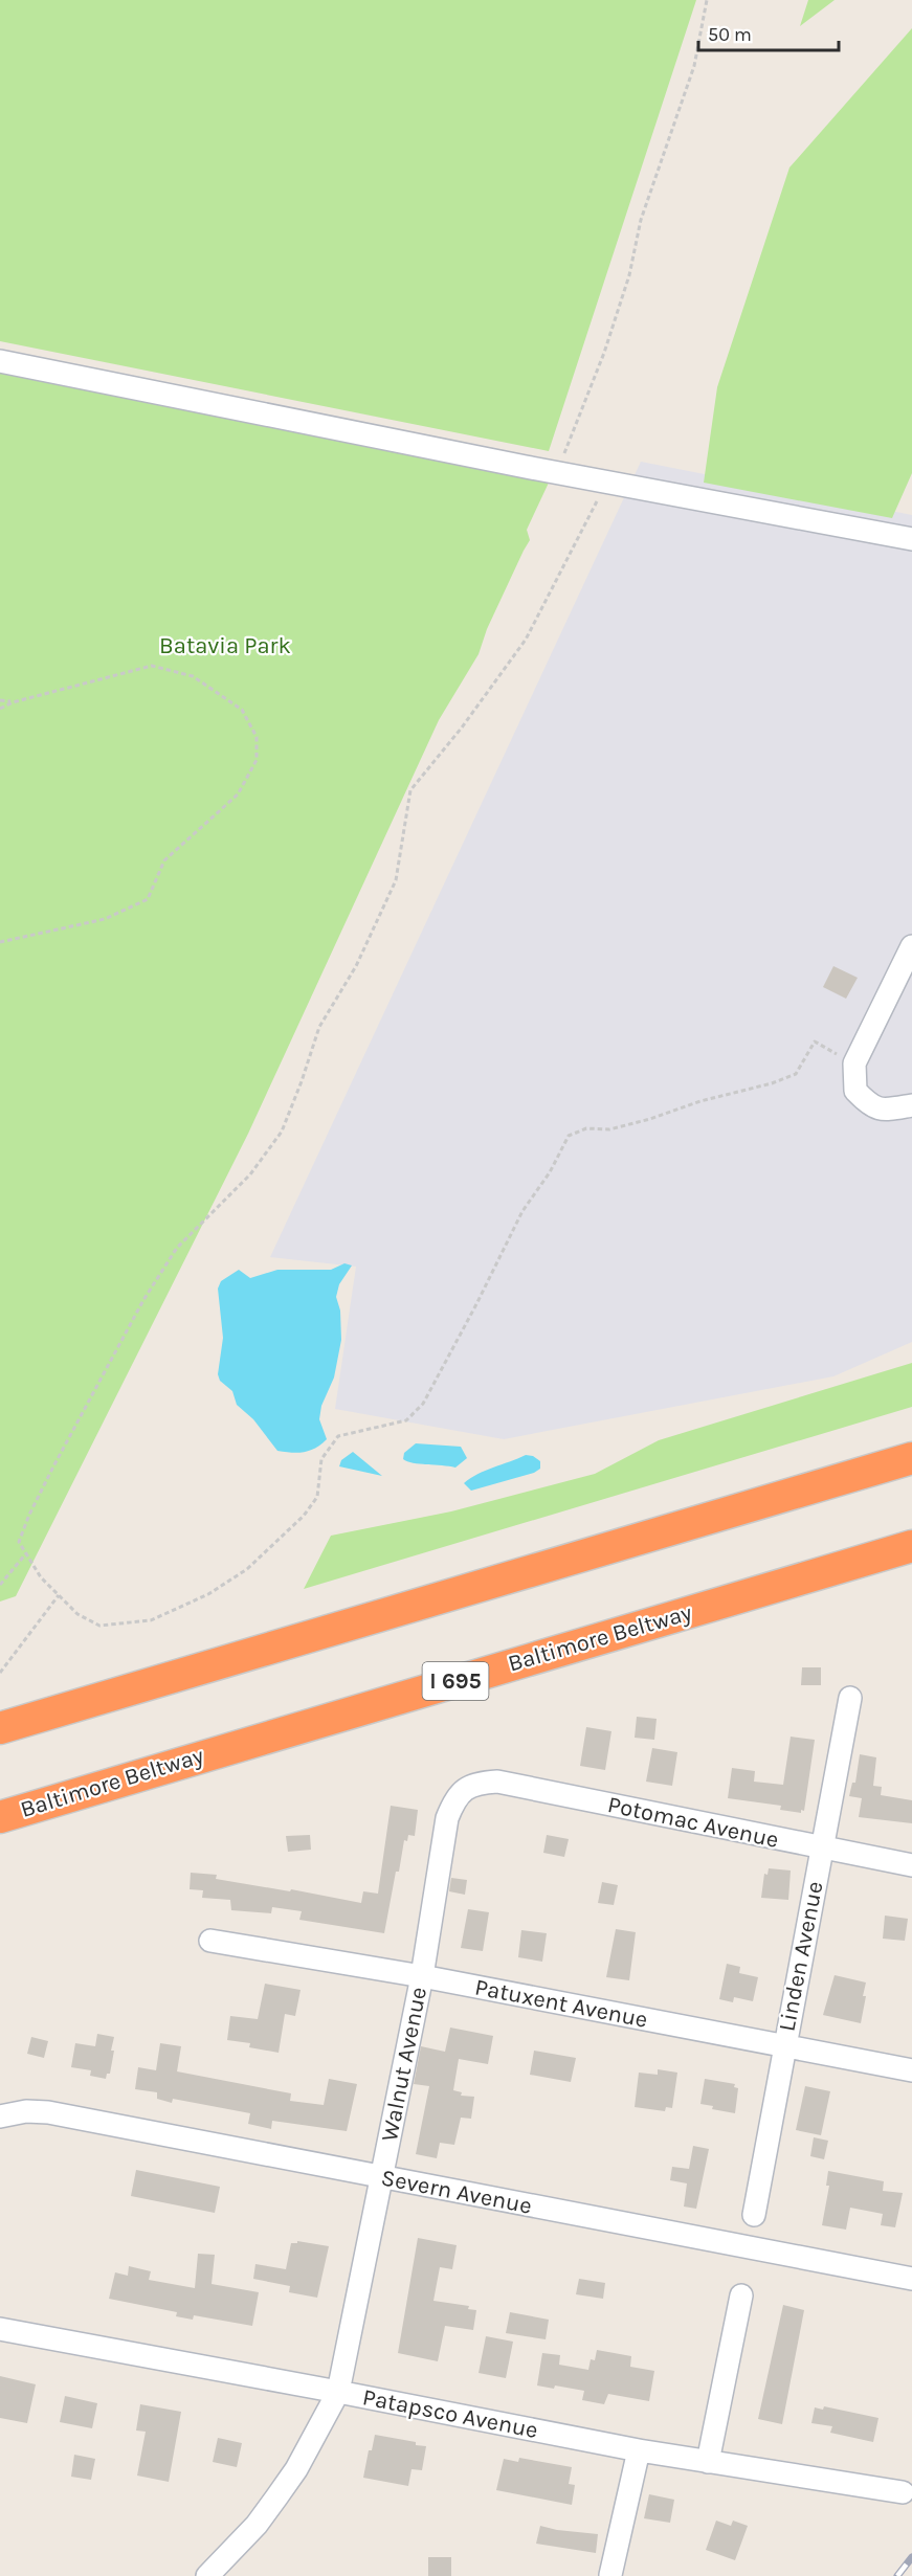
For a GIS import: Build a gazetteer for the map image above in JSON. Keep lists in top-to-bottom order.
{
  "streets": {
    "highway": ["Baltimore Beltway", "I 695"],
    "street": [
      "Potomac Avenue",
      "Linden Avenue",
      "Patuxent Avenue",
      "Walnut Avenue",
      "Severn Avenue",
      "Patapsco Avenue"
    ]
  },
  "crossings": [
    ["Potomac Avenue", "Linden Avenue"],
    ["Potomac Avenue", "Walnut Avenue"],
    ["Linden Avenue", "Patuxent Avenue"],
    ["Patuxent Avenue", "Walnut Avenue"],
    ["Walnut Avenue", "Severn Avenue"],
    ["Walnut Avenue", "Patapsco Avenue"]
  ],
  "parks": ["Batavia Park"],
  "scale_bar": "50 m"
}
